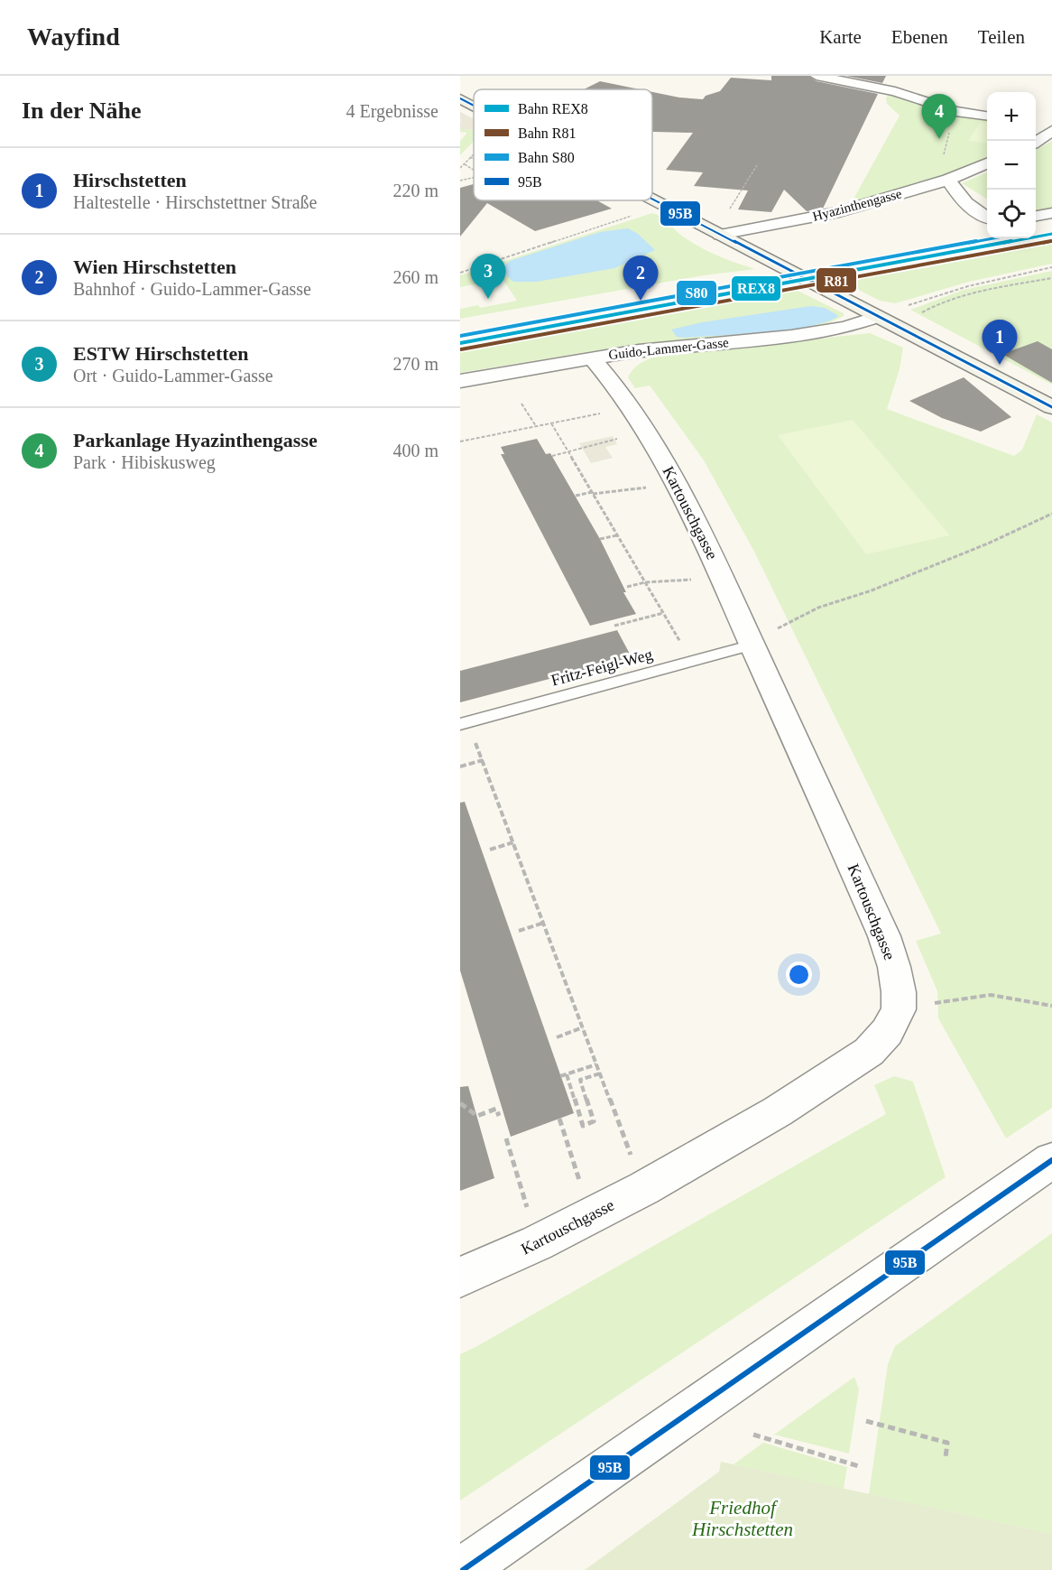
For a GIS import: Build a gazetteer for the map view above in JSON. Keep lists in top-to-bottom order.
{
  "streets": {
    "street": ["Hyazinthengasse", "Guido-Lammer-Gasse", "Kartouschgasse"],
    "lane": ["Fritz-Feigl-Weg"]
  },
  "crossings": [
    ["Guido-Lammer-Gasse", "Kartouschgasse"],
    ["Kartouschgasse", "Fritz-Feigl-Weg"]
  ],
  "parks": ["Friedhof Hirschstetten"],
  "lines": [
    "transit line 95B",
    "rail line REX8",
    "rail line S80",
    "rail line R81"
  ],
  "legend": [
    "Bahn REX8",
    "Bahn R81",
    "Bahn S80",
    "95B"
  ],
  "page": {
    "header": "Wayfind",
    "nav": ["Karte", "Ebenen", "Teilen"],
    "heading": ["In der Nähe", "4 Ergebnisse"],
    "map_buttons": ["+", "−"],
    "pins": [
      "4",
      "3",
      "2",
      "1"
    ],
    "list": [
      {
        "mark": "1",
        "name": "Hirschstetten",
        "note": "Haltestelle · Hirschstettner Straße",
        "value": "220 m"
      },
      {
        "mark": "2",
        "name": "Wien Hirschstetten",
        "note": "Bahnhof · Guido-Lammer-Gasse",
        "value": "260 m"
      },
      {
        "mark": "3",
        "name": "ESTW Hirschstetten",
        "note": "Ort · Guido-Lammer-Gasse",
        "value": "270 m"
      },
      {
        "mark": "4",
        "name": "Parkanlage Hyazinthengasse",
        "note": "Park · Hibiskusweg",
        "value": "400 m"
      }
    ]
  }
}
